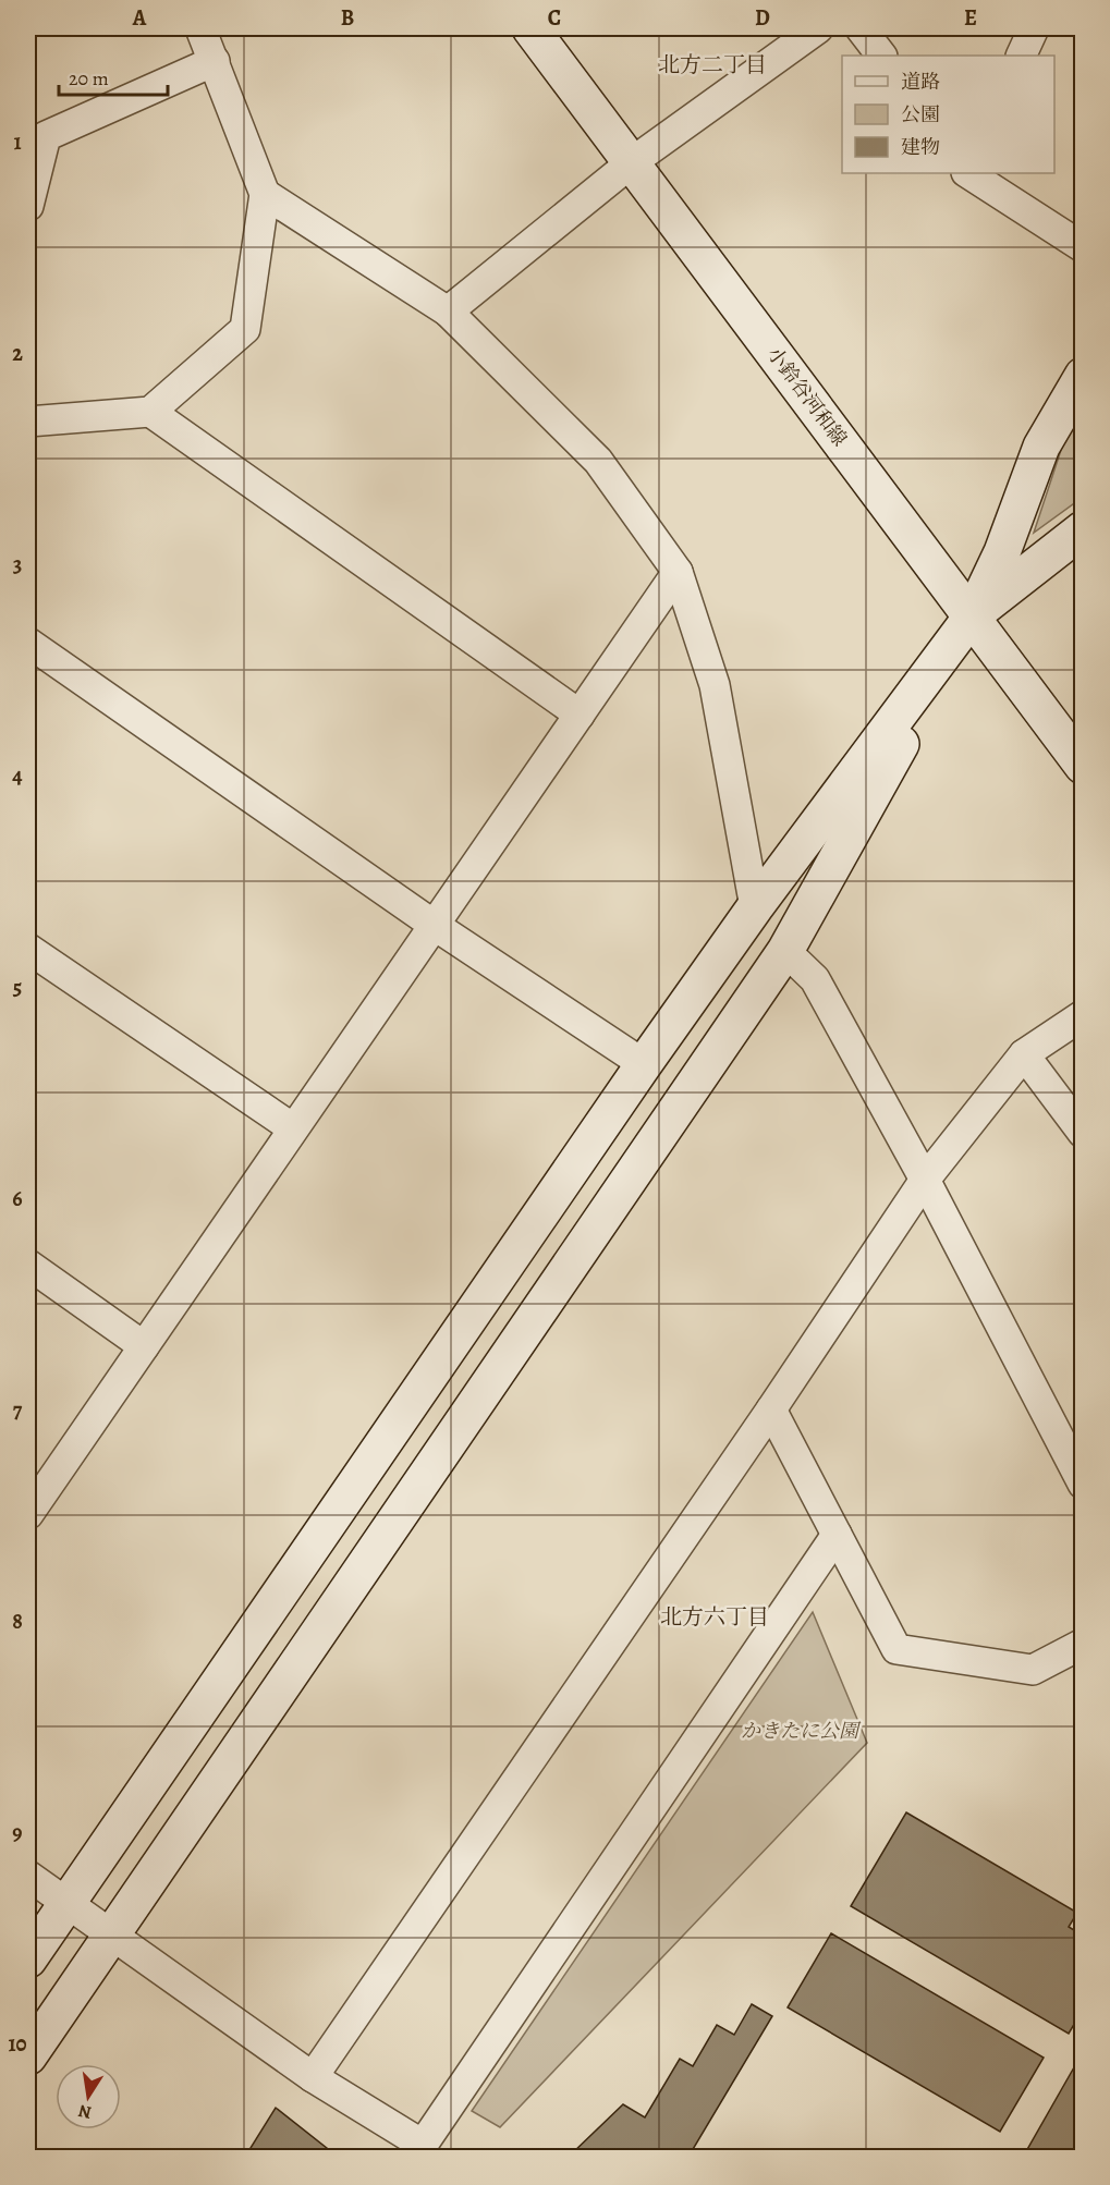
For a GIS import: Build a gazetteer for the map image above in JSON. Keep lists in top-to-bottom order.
{
  "streets": {
    "street": ["小鈴谷河和線"]
  },
  "districts": ["北方二丁目", "北方六丁目"],
  "parks": ["かきたに公園"],
  "legend": ["道路", "公園", "建物"],
  "scale_bar": "20 m",
  "north": "bottom",
  "grid": {
    "columns": [
      "A",
      "B",
      "C",
      "D",
      "E"
    ],
    "rows": [
      "1",
      "2",
      "3",
      "4",
      "5",
      "6",
      "7",
      "8",
      "9",
      "10"
    ]
  }
}
